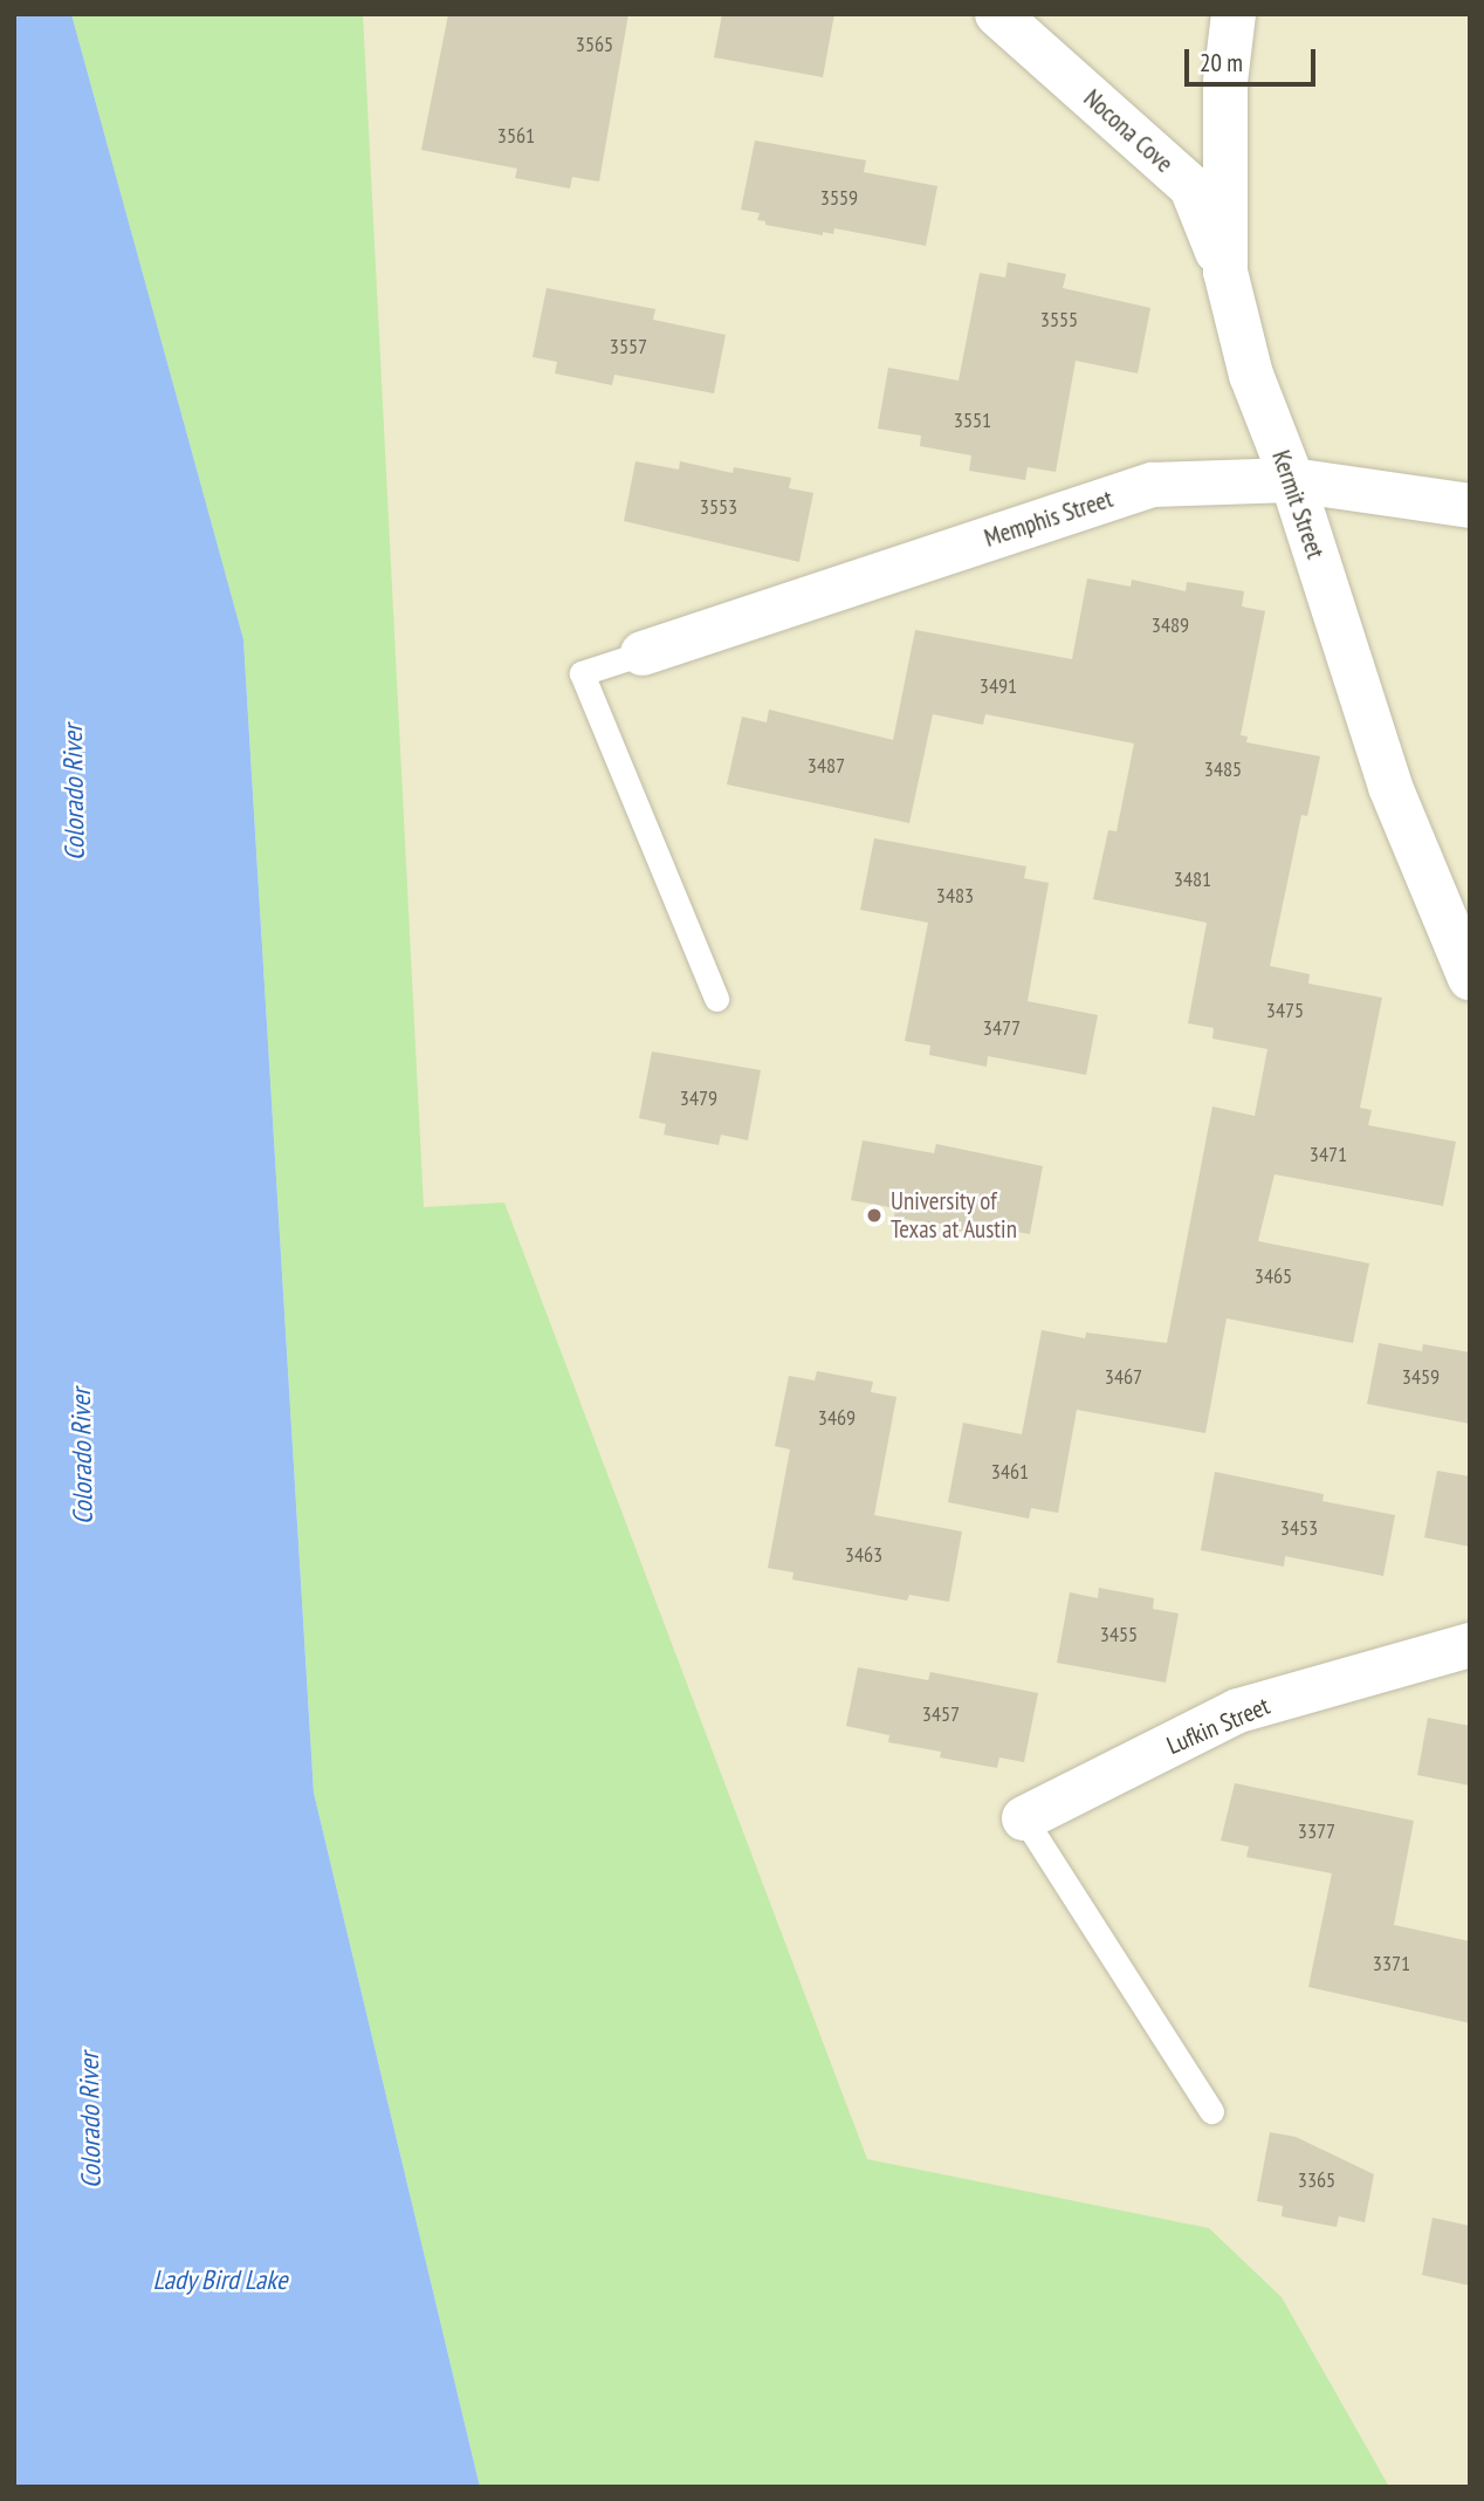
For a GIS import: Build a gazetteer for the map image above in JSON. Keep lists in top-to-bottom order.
{
  "streets": {
    "street": [
      "Nocona Cove",
      "Kermit Street",
      "Memphis Street",
      "Lufkin Street"
    ]
  },
  "crossings": [
    ["Nocona Cove", "Kermit Street"],
    ["Kermit Street", "Memphis Street"]
  ],
  "water": ["Colorado River", "Lady Bird Lake"],
  "places": ["University of Texas at Austin"],
  "house_numbers": [
    "3565",
    "3561",
    "3559",
    "3555",
    "3557",
    "3551",
    "3553",
    "3489",
    "3491",
    "3487",
    "3485",
    "3481",
    "3483",
    "3475",
    "3477",
    "3479",
    "3471",
    "3465",
    "3467",
    "3459",
    "3469",
    "3461",
    "3453",
    "3463",
    "3455",
    "3457",
    "3377",
    "3371",
    "3365"
  ],
  "scale_bar": "20 m"
}
